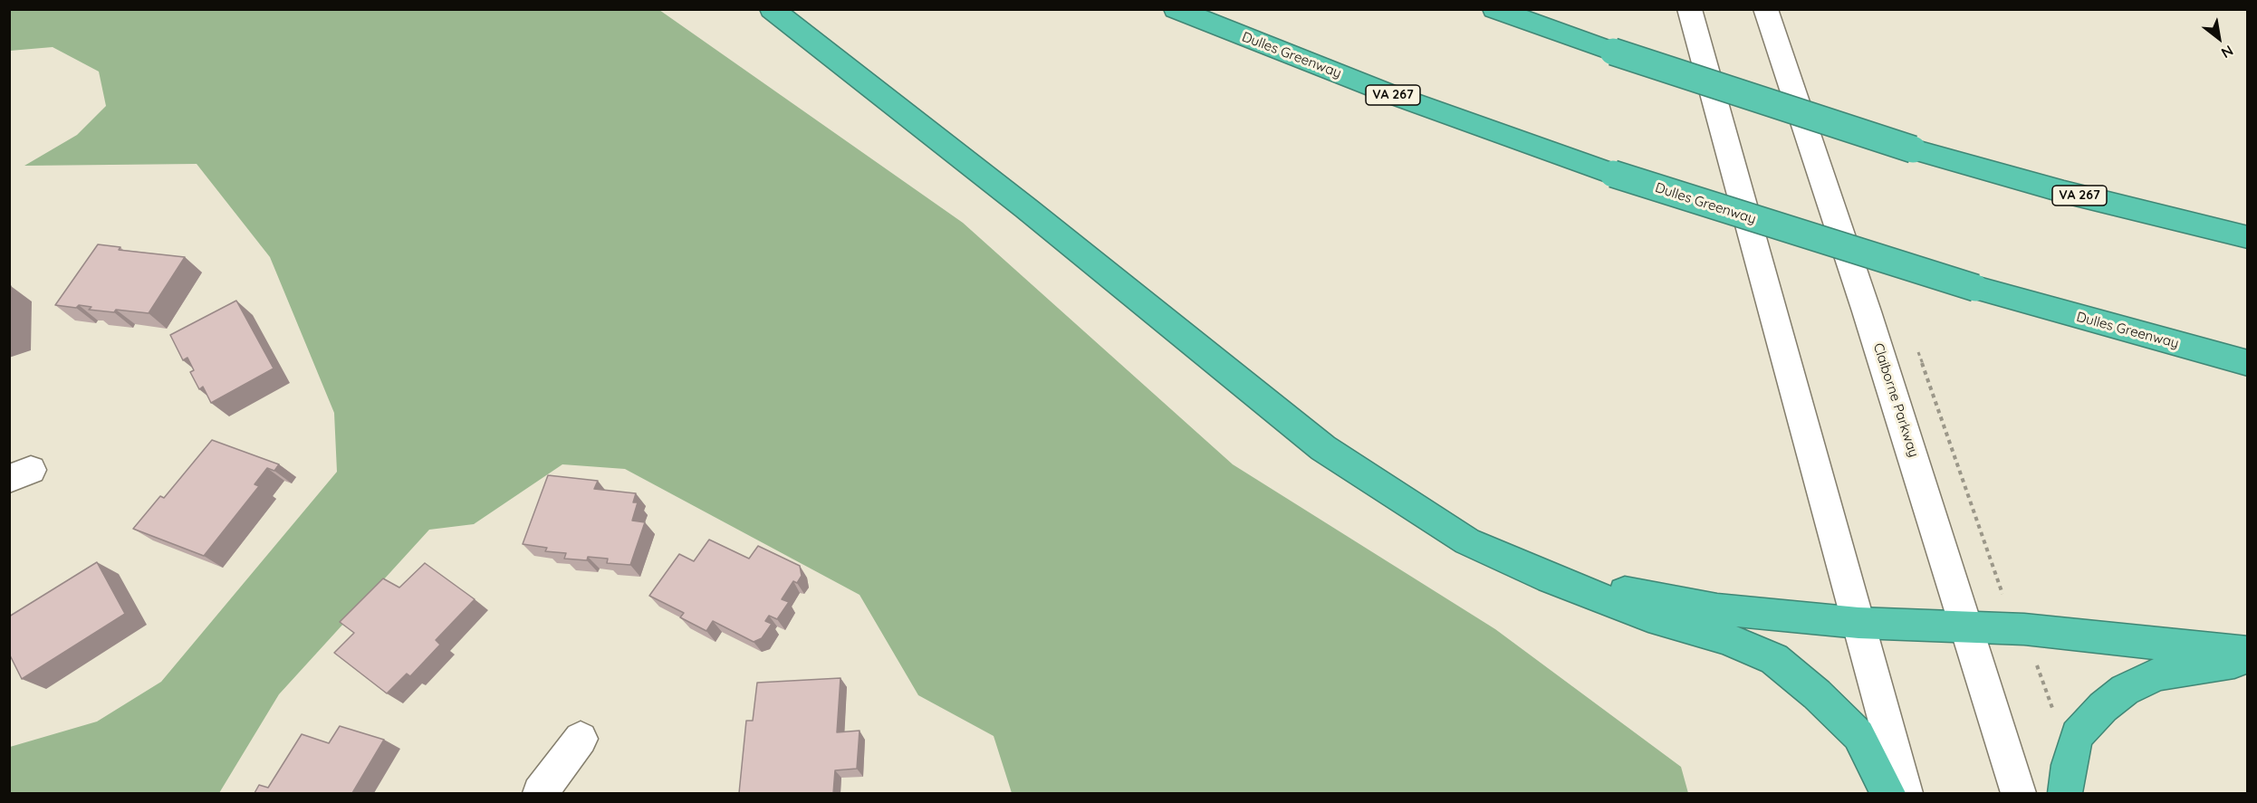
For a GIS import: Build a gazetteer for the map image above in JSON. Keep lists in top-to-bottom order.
{
  "streets": {
    "highway": ["Dulles Greenway", "VA 267"],
    "main road": ["Claiborne Parkway"]
  },
  "north": "bottom right"
}
